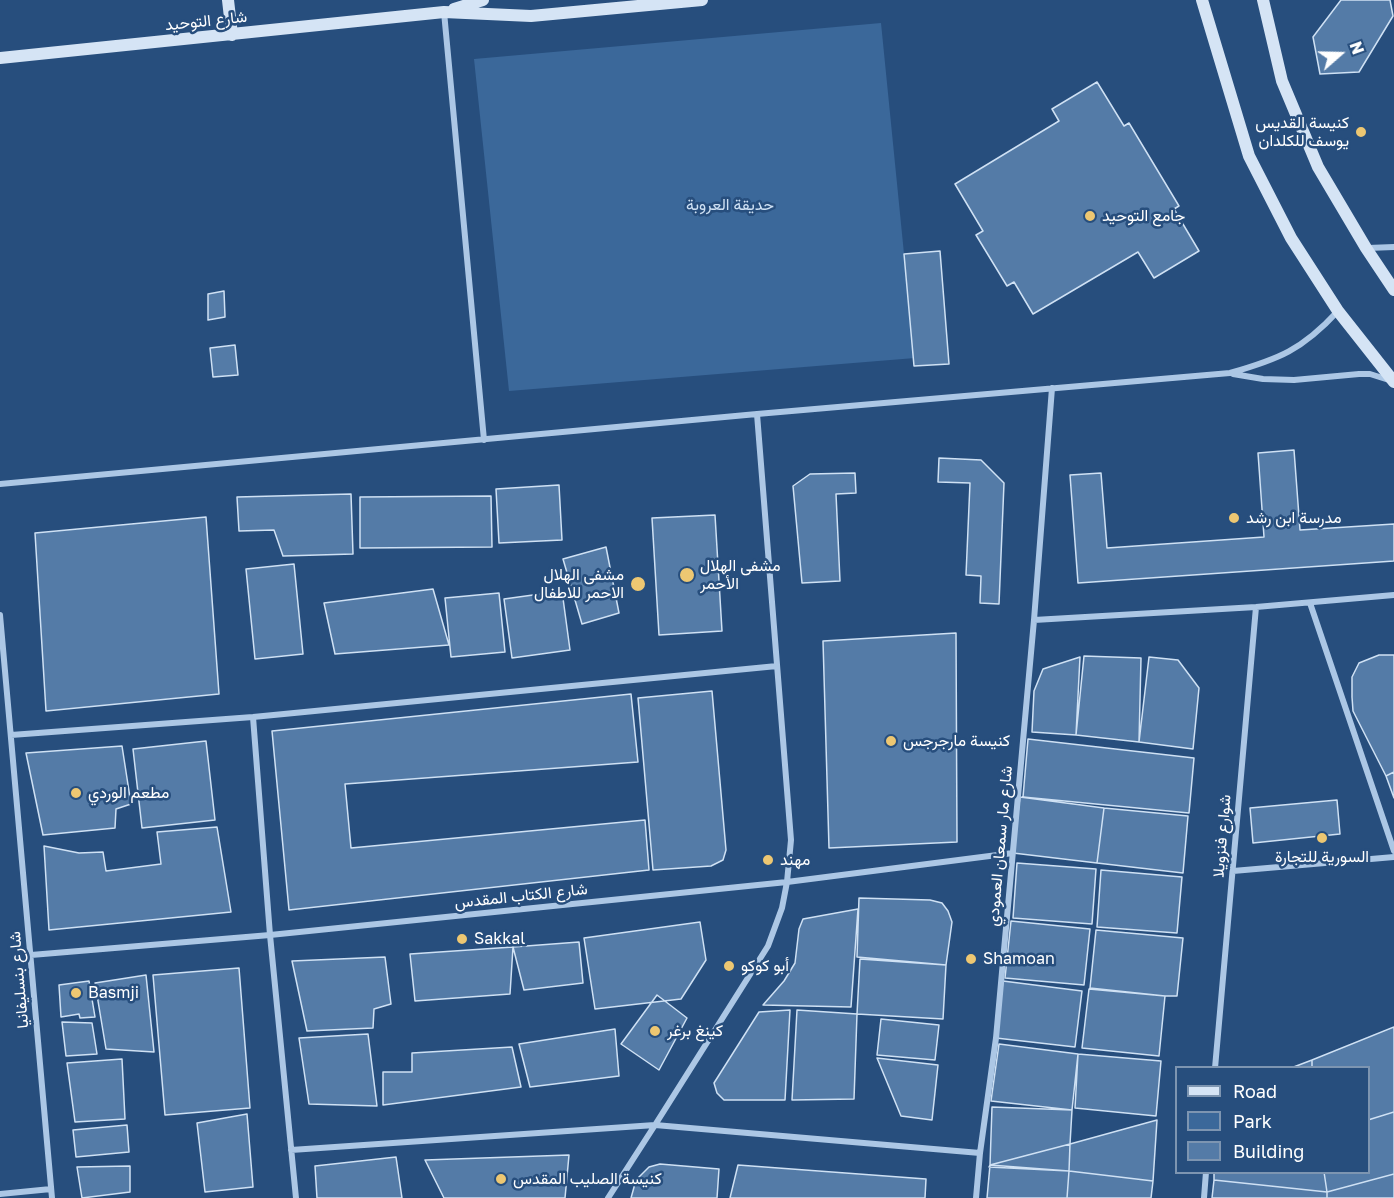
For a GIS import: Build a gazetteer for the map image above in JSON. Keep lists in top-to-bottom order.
{
  "streets": {
    "main road": ["شارع التوحيد"],
    "street": [
      "شوارع فنزويلا",
      "شارع مار سمعان العمودي",
      "شارع الكتاب المقدس",
      "شارع بنسليفانيا"
    ]
  },
  "crossings": [
    ["شارع مار سمعان العمودي", "شارع الكتاب المقدس"],
    ["شارع الكتاب المقدس", "شارع بنسليفانيا"]
  ],
  "parks": ["حديقة العروبة"],
  "places": [
    "كنيسة القديس يوسف للكلدان",
    "جامع التوحيد",
    "مدرسة ابن رشد",
    "مشفى الهلال الأحمر",
    "مشفى الهلال الاحمر للاطفال",
    "كنيسة مارجرجس",
    "مطعم الوردي",
    "السورية للتجارة",
    "مهند",
    "Sakkal",
    "Shamoan",
    "أبو كوكو",
    "Basmji",
    "كينغ برغر",
    "كنيسة الصليب المقدس"
  ],
  "legend": ["Road", "Park", "Building"],
  "north": "right"
}
